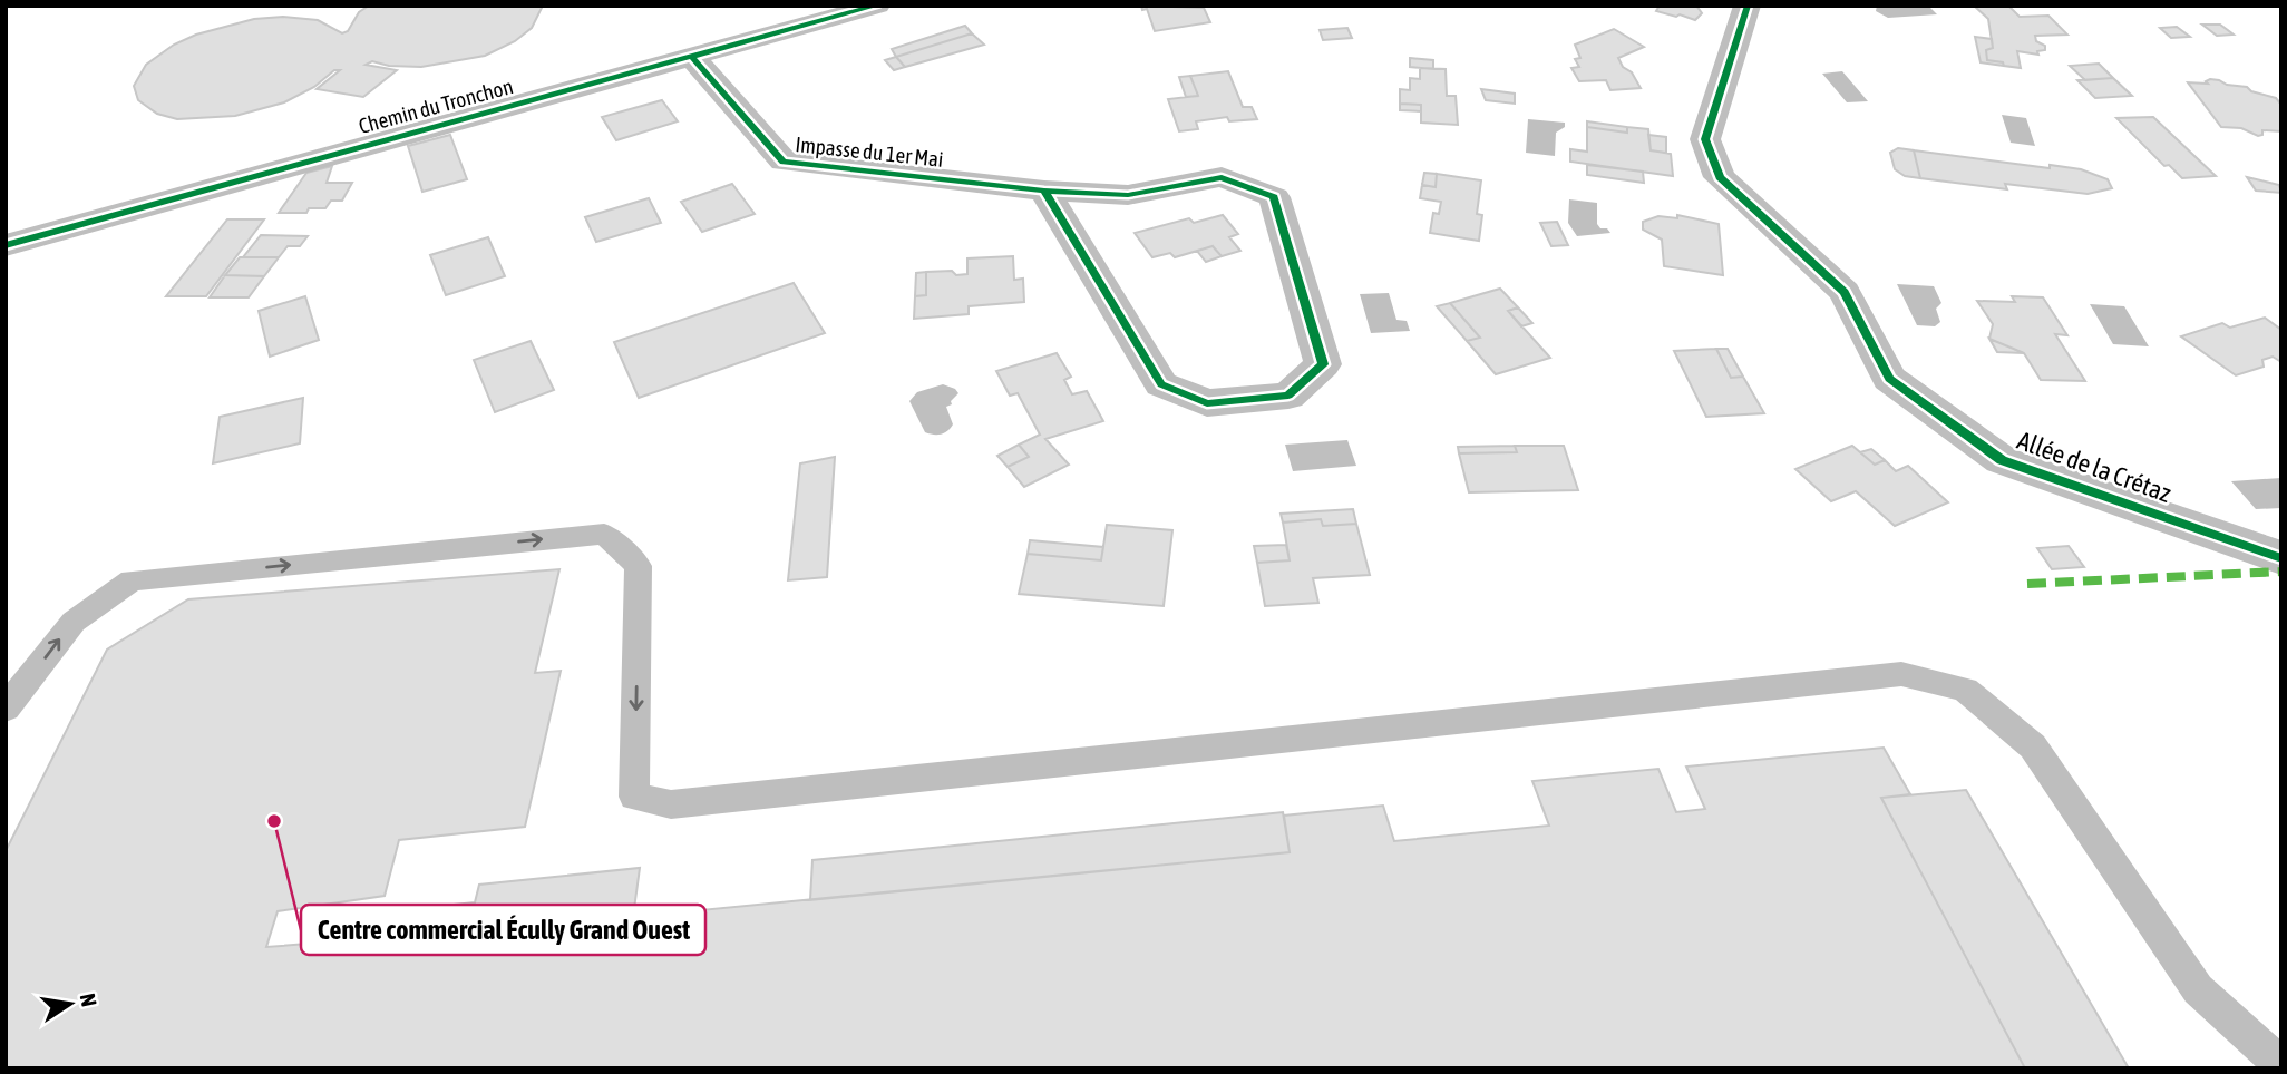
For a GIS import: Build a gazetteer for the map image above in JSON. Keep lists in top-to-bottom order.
{
  "streets": {
    "street": ["Chemin du Tronchon", "Impasse du 1er Mai", "Allée de la Crétaz"]
  },
  "crossings": [
    ["Chemin du Tronchon", "Impasse du 1er Mai"]
  ],
  "places": ["Centre commercial Écully Grand Ouest"],
  "north": "right"
}
